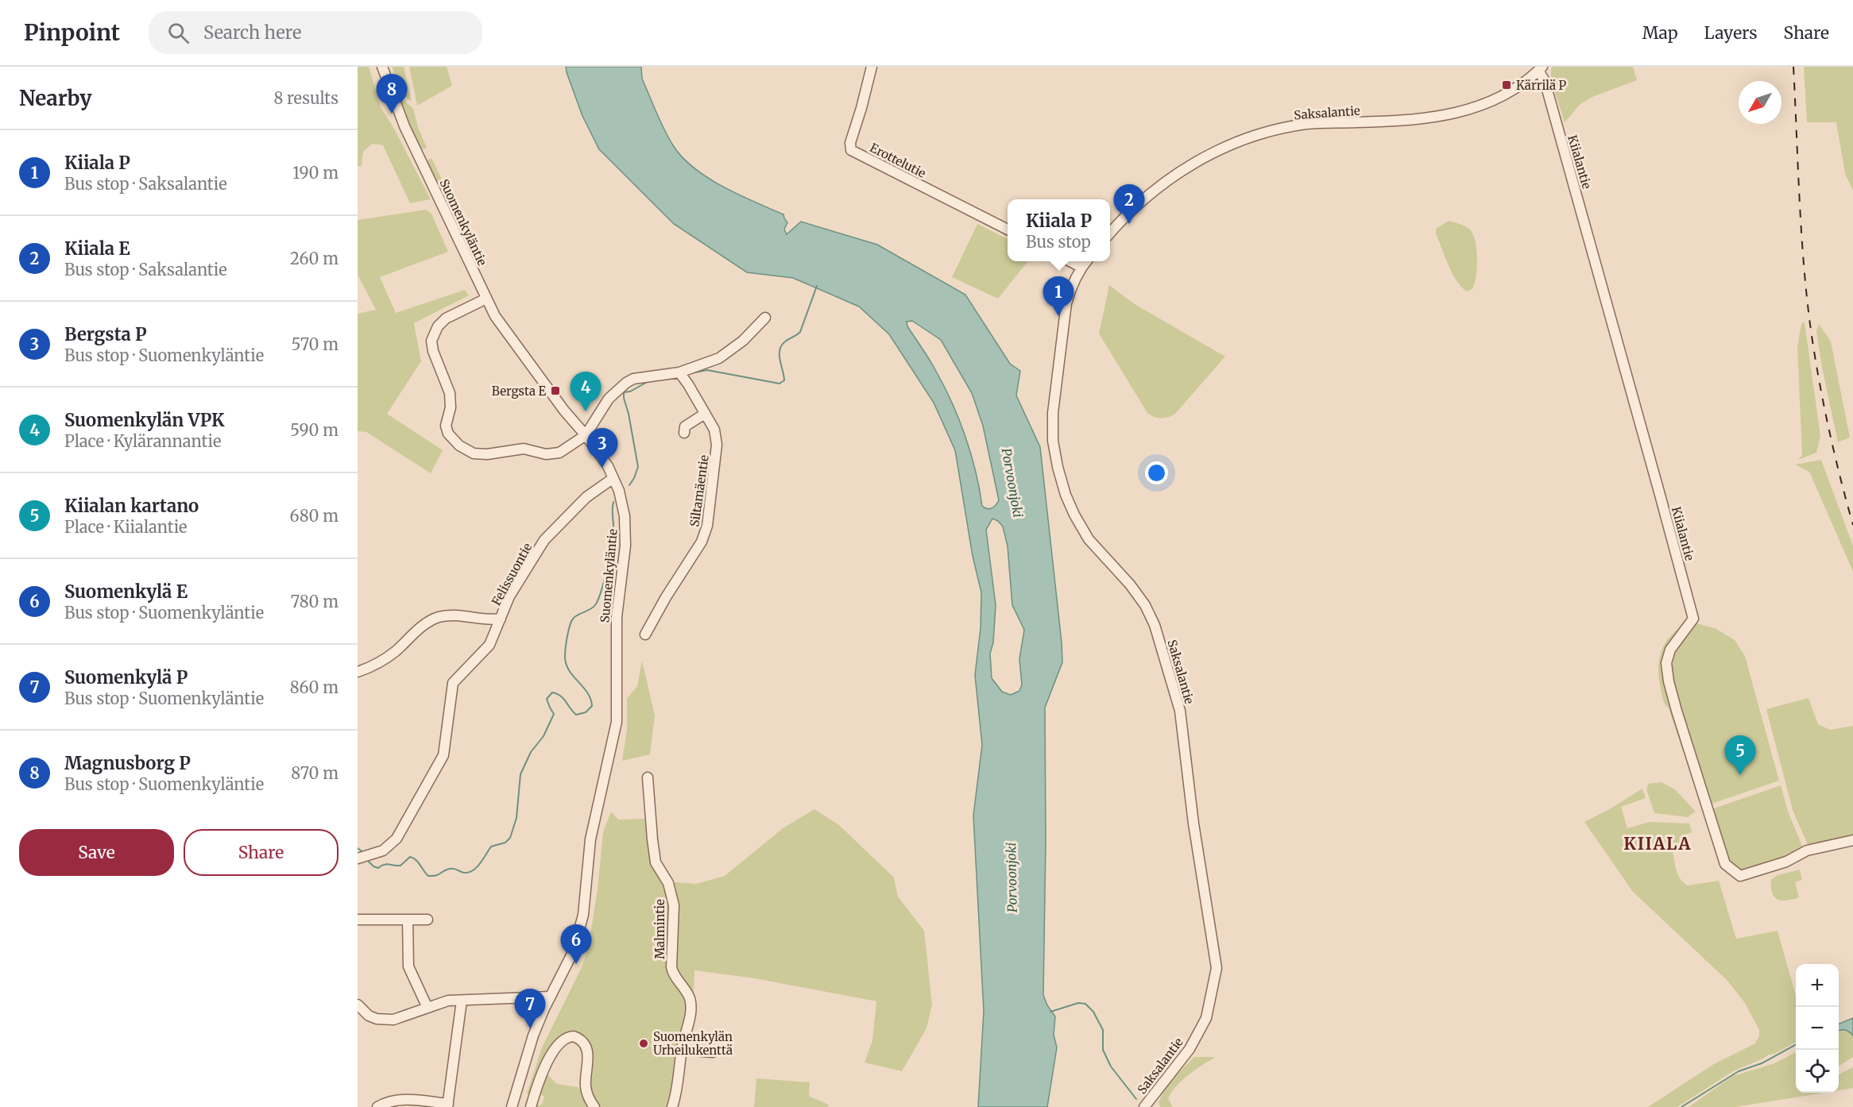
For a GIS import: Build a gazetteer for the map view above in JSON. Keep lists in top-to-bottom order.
{
  "streets": {
    "street": [
      "Saksalantie",
      "Erottelutie",
      "Kiialantie",
      "Suomenkyläntie",
      "Siltamäentie",
      "Felissuontie",
      "Malmintie"
    ]
  },
  "crossings": [
    ["Saksalantie", "Kiialantie"],
    ["Suomenkyläntie", "Felissuontie"]
  ],
  "districts": ["KIIALA"],
  "water": ["Porvoonjoki"],
  "places": {
    "transit": ["Kärrilä P", "Bergsta E"],
    "other": ["Suomenkylän Urheilukenttä"]
  },
  "north": "bottom left",
  "page": {
    "header": "Pinpoint",
    "search": "Search here",
    "nav": ["Map", "Layers", "Share"],
    "heading": ["Nearby", "8 results"],
    "pins": [
      "8",
      "2",
      "1",
      "4",
      "3",
      "5",
      "6",
      "7"
    ],
    "list": [
      {
        "mark": "1",
        "name": "Kiiala P",
        "note": "Bus stop · Saksalantie",
        "value": "190 m"
      },
      {
        "mark": "2",
        "name": "Kiiala E",
        "note": "Bus stop · Saksalantie",
        "value": "260 m"
      },
      {
        "mark": "3",
        "name": "Bergsta P",
        "note": "Bus stop · Suomenkyläntie",
        "value": "570 m"
      },
      {
        "mark": "4",
        "name": "Suomenkylän VPK",
        "note": "Place · Kylärannantie",
        "value": "590 m"
      },
      {
        "mark": "5",
        "name": "Kiialan kartano",
        "note": "Place · Kiialantie",
        "value": "680 m"
      },
      {
        "mark": "6",
        "name": "Suomenkylä E",
        "note": "Bus stop · Suomenkyläntie",
        "value": "780 m"
      },
      {
        "mark": "7",
        "name": "Suomenkylä P",
        "note": "Bus stop · Suomenkyläntie",
        "value": "860 m"
      },
      {
        "mark": "8",
        "name": "Magnusborg P",
        "note": "Bus stop · Suomenkyläntie",
        "value": "870 m"
      }
    ],
    "popup": ["Kiiala P", "Bus stop"],
    "buttons": ["Save", "Share"],
    "map_buttons": ["+", "−"]
  }
}
